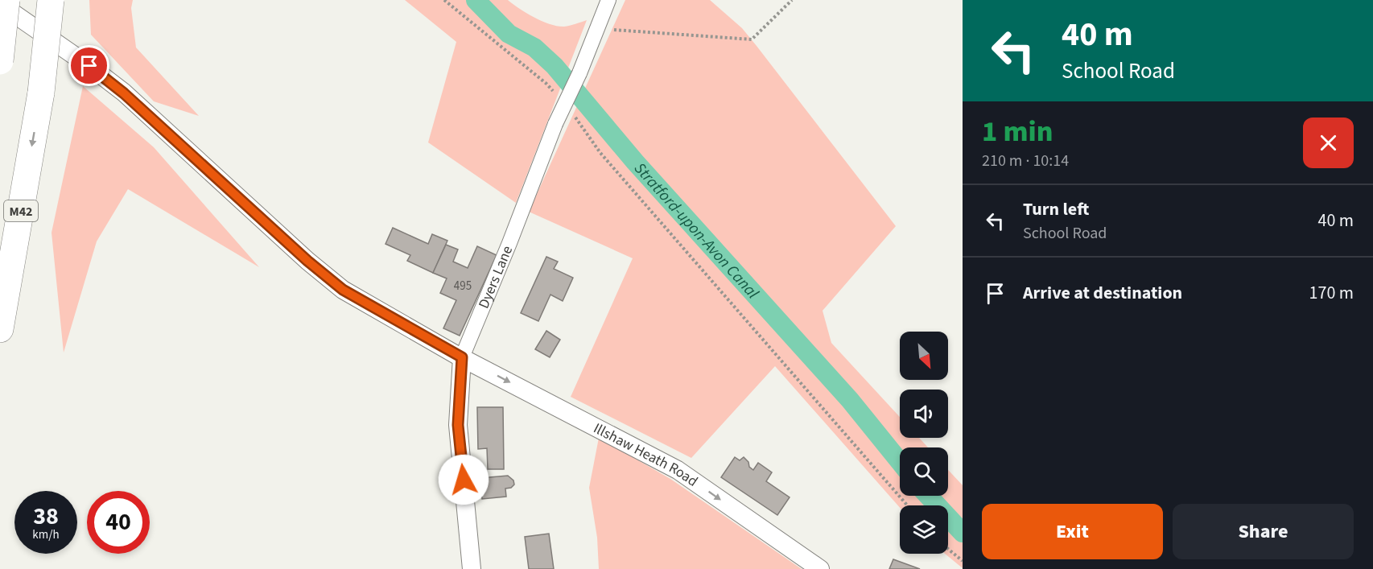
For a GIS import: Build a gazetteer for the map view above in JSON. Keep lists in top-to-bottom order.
{
  "streets": {
    "highway": ["M42"],
    "street": ["Dyers Lane", "Illshaw Heath Road"]
  },
  "crossings": [
    ["Dyers Lane", "Illshaw Heath Road"]
  ],
  "one_way": ["Illshaw Heath Road"],
  "water": ["Stratford-upon-Avon Canal"],
  "house_numbers": ["495"],
  "north": "bottom right",
  "page": {
    "turn": ["40 m", "School Road"],
    "heading": ["1 min", "210 m · 10:14"],
    "list": [
      {
        "name": "Turn left",
        "note": "School Road",
        "value": "40 m"
      },
      {
        "name": "Arrive at destination",
        "value": "170 m"
      }
    ],
    "speed": "38 km/h",
    "limit": "40",
    "buttons": ["Exit", "Share"]
  }
}
